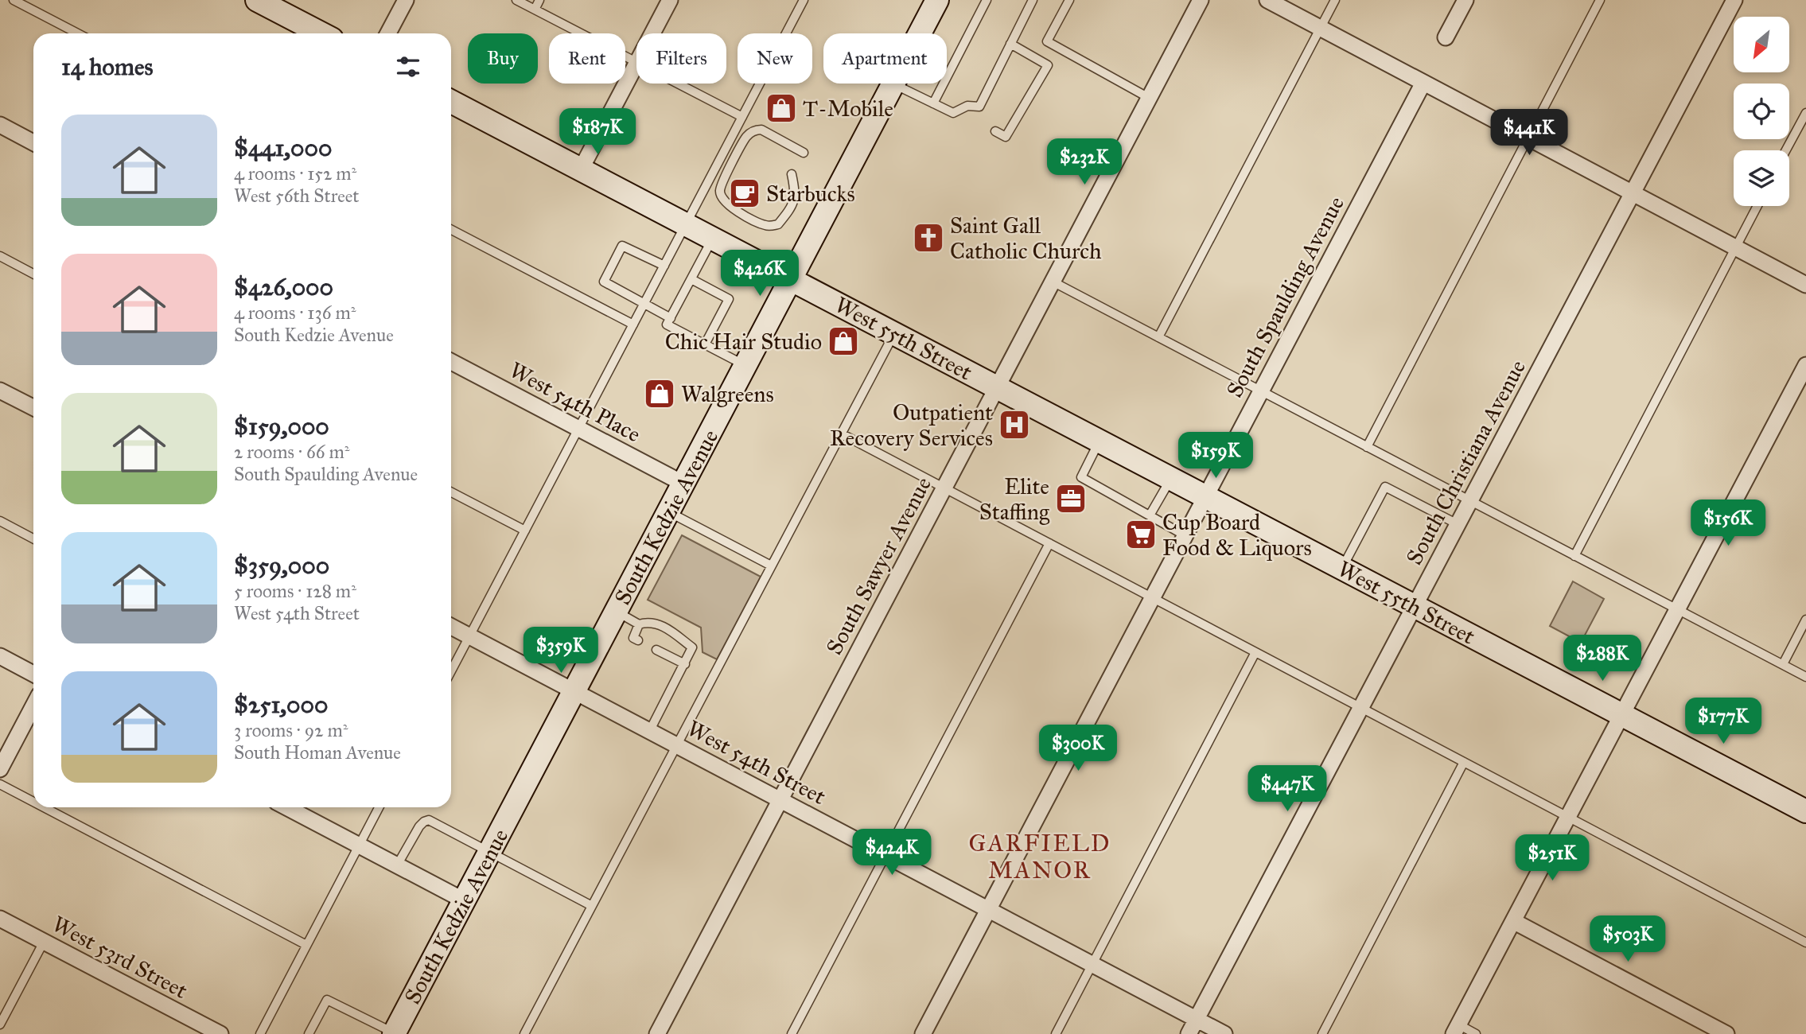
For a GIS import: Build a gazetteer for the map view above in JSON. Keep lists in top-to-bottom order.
{
  "streets": {
    "main road": ["West 55th Street", "South Kedzie Avenue"],
    "street": [
      "South Spaulding Avenue",
      "West 54th Place",
      "South Christiana Avenue",
      "South Sawyer Avenue",
      "West 54th Street",
      "West 53rd Street"
    ]
  },
  "crossings": [
    ["South Spaulding Avenue", "West 55th Street"],
    ["South Spaulding Avenue", "West 54th Street"],
    ["West 55th Street", "South Christiana Avenue"],
    ["West 55th Street", "South Kedzie Avenue"],
    ["West 55th Street", "South Sawyer Avenue"],
    ["West 54th Place", "South Kedzie Avenue"],
    ["South Christiana Avenue", "West 54th Street"],
    ["South Kedzie Avenue", "West 54th Street"],
    ["South Sawyer Avenue", "West 54th Street"]
  ],
  "districts": ["GARFIELD MANOR"],
  "places": {
    "shop": ["T-Mobile", "Chic Hair Studio", "Walgreens"],
    "cafe": ["Starbucks"],
    "church": ["Saint Gall Catholic Church"],
    "hospital": ["Outpatient Recovery Services"],
    "office": ["Elite Staffing"],
    "supermarket": ["Cup Board Food & Liquors"]
  },
  "north": "bottom left",
  "page": {
    "chip": [
      "Buy",
      "Rent",
      "Filters",
      "New",
      "Apartment"
    ],
    "heading": "14 homes",
    "list": [
      {
        "name": "$441,000",
        "note": "4 rooms · 152 m² · West 56th Street"
      },
      {
        "name": "$426,000",
        "note": "4 rooms · 136 m² · South Kedzie Avenue"
      },
      {
        "name": "$159,000",
        "note": "2 rooms · 66 m² · South Spaulding Avenue"
      },
      {
        "name": "$359,000",
        "note": "5 rooms · 128 m² · West 54th Street"
      },
      {
        "name": "$251,000",
        "note": "3 rooms · 92 m² · South Homan Avenue"
      }
    ],
    "price": [
      "$187K",
      "$441K",
      "$232K",
      "$426K",
      "$159K",
      "$156K",
      "$359K",
      "$288K",
      "$177K",
      "$300K",
      "$447K",
      "$424K",
      "$251K",
      "$503K"
    ]
  }
}
